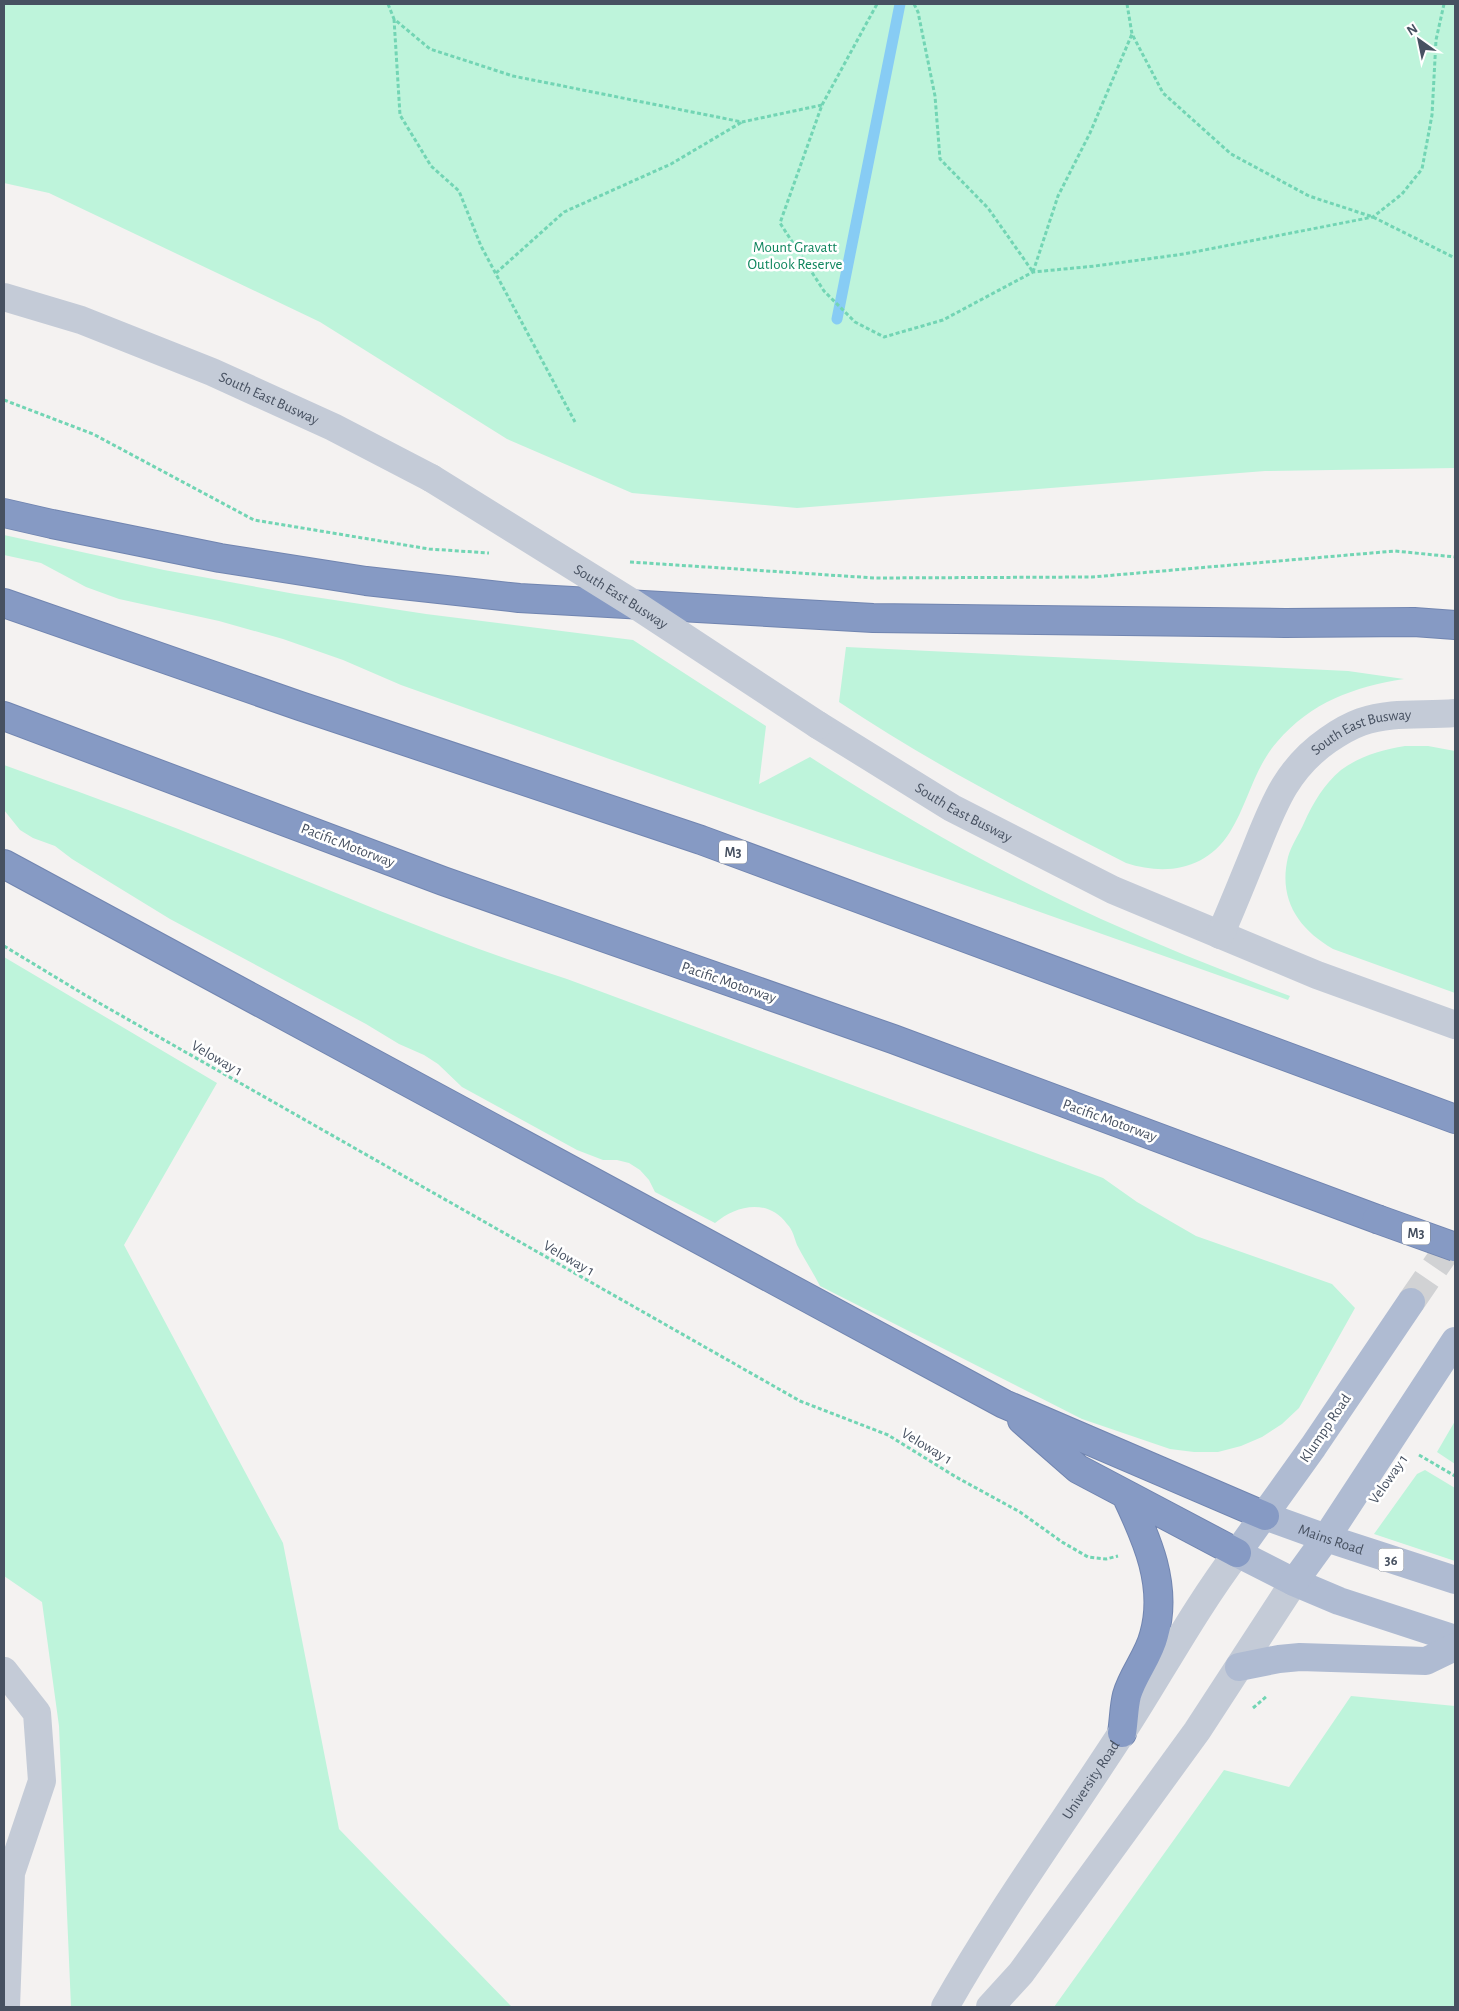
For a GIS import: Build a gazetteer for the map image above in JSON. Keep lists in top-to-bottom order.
{
  "streets": {
    "highway": ["Pacific Motorway", "M3"],
    "main road": ["Klumpp Road", "Mains Road", "36"],
    "street": ["South East Busway", "University Road"],
    "path": ["Veloway 1"]
  },
  "crossings": [
    ["Klumpp Road", "Mains Road"],
    ["Klumpp Road", "University Road"]
  ],
  "parks": ["Mount Gravatt Outlook Reserve"],
  "north": "top left"
}
